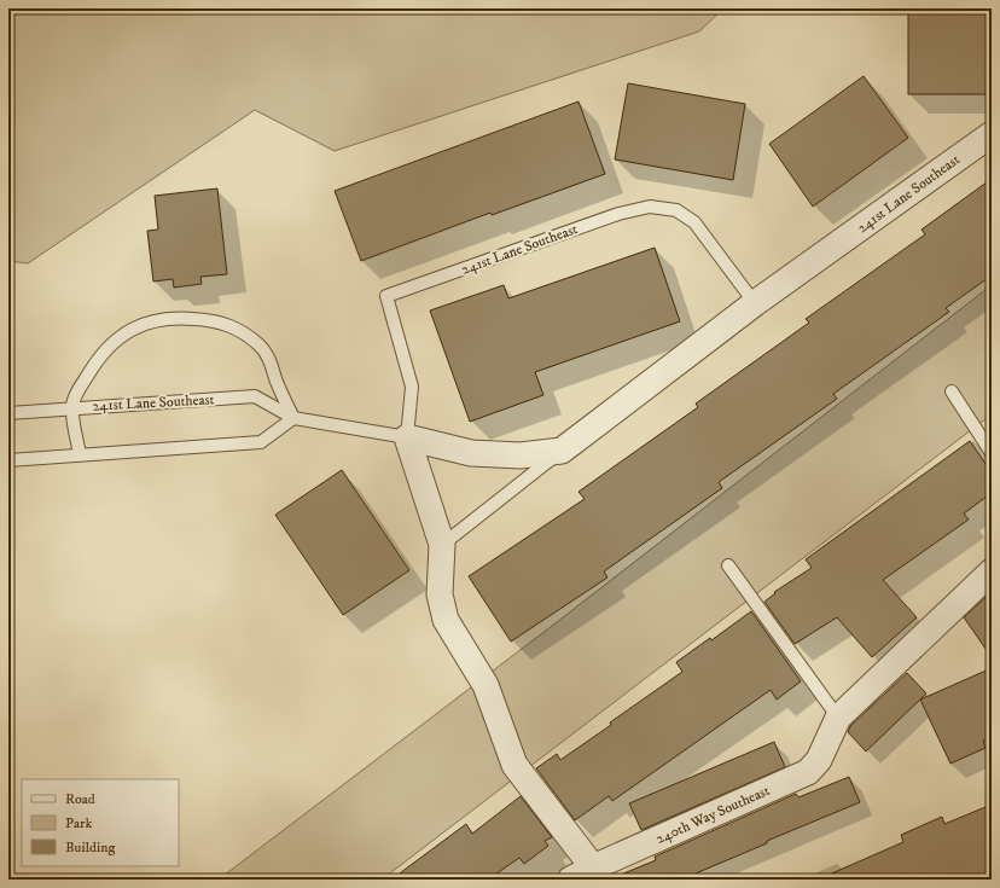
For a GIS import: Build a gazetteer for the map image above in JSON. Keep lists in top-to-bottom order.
{
  "streets": {
    "street": ["241st Lane Southeast", "240th Way Southeast"]
  },
  "crossings": [
    ["241st Lane Southeast", "240th Way Southeast"]
  ],
  "legend": ["Road", "Park", "Building"]
}
